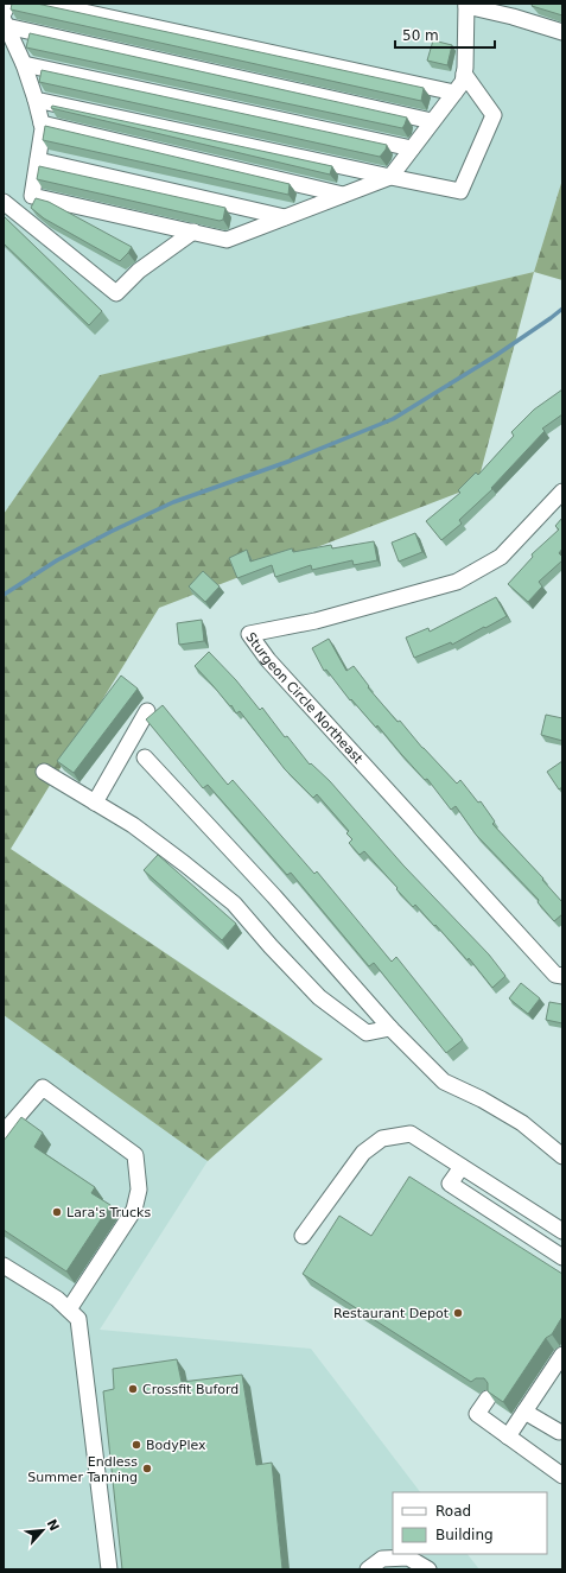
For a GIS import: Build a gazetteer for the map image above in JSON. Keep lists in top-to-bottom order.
{
  "streets": {
    "street": ["Sturgeon Circle Northeast"]
  },
  "places": [
    "Lara's Trucks",
    "Restaurant Depot",
    "Crossfit Buford",
    "BodyPlex",
    "Endless Summer Tanning"
  ],
  "legend": ["Road", "Building"],
  "scale_bar": "50 m",
  "north": "top right"
}
